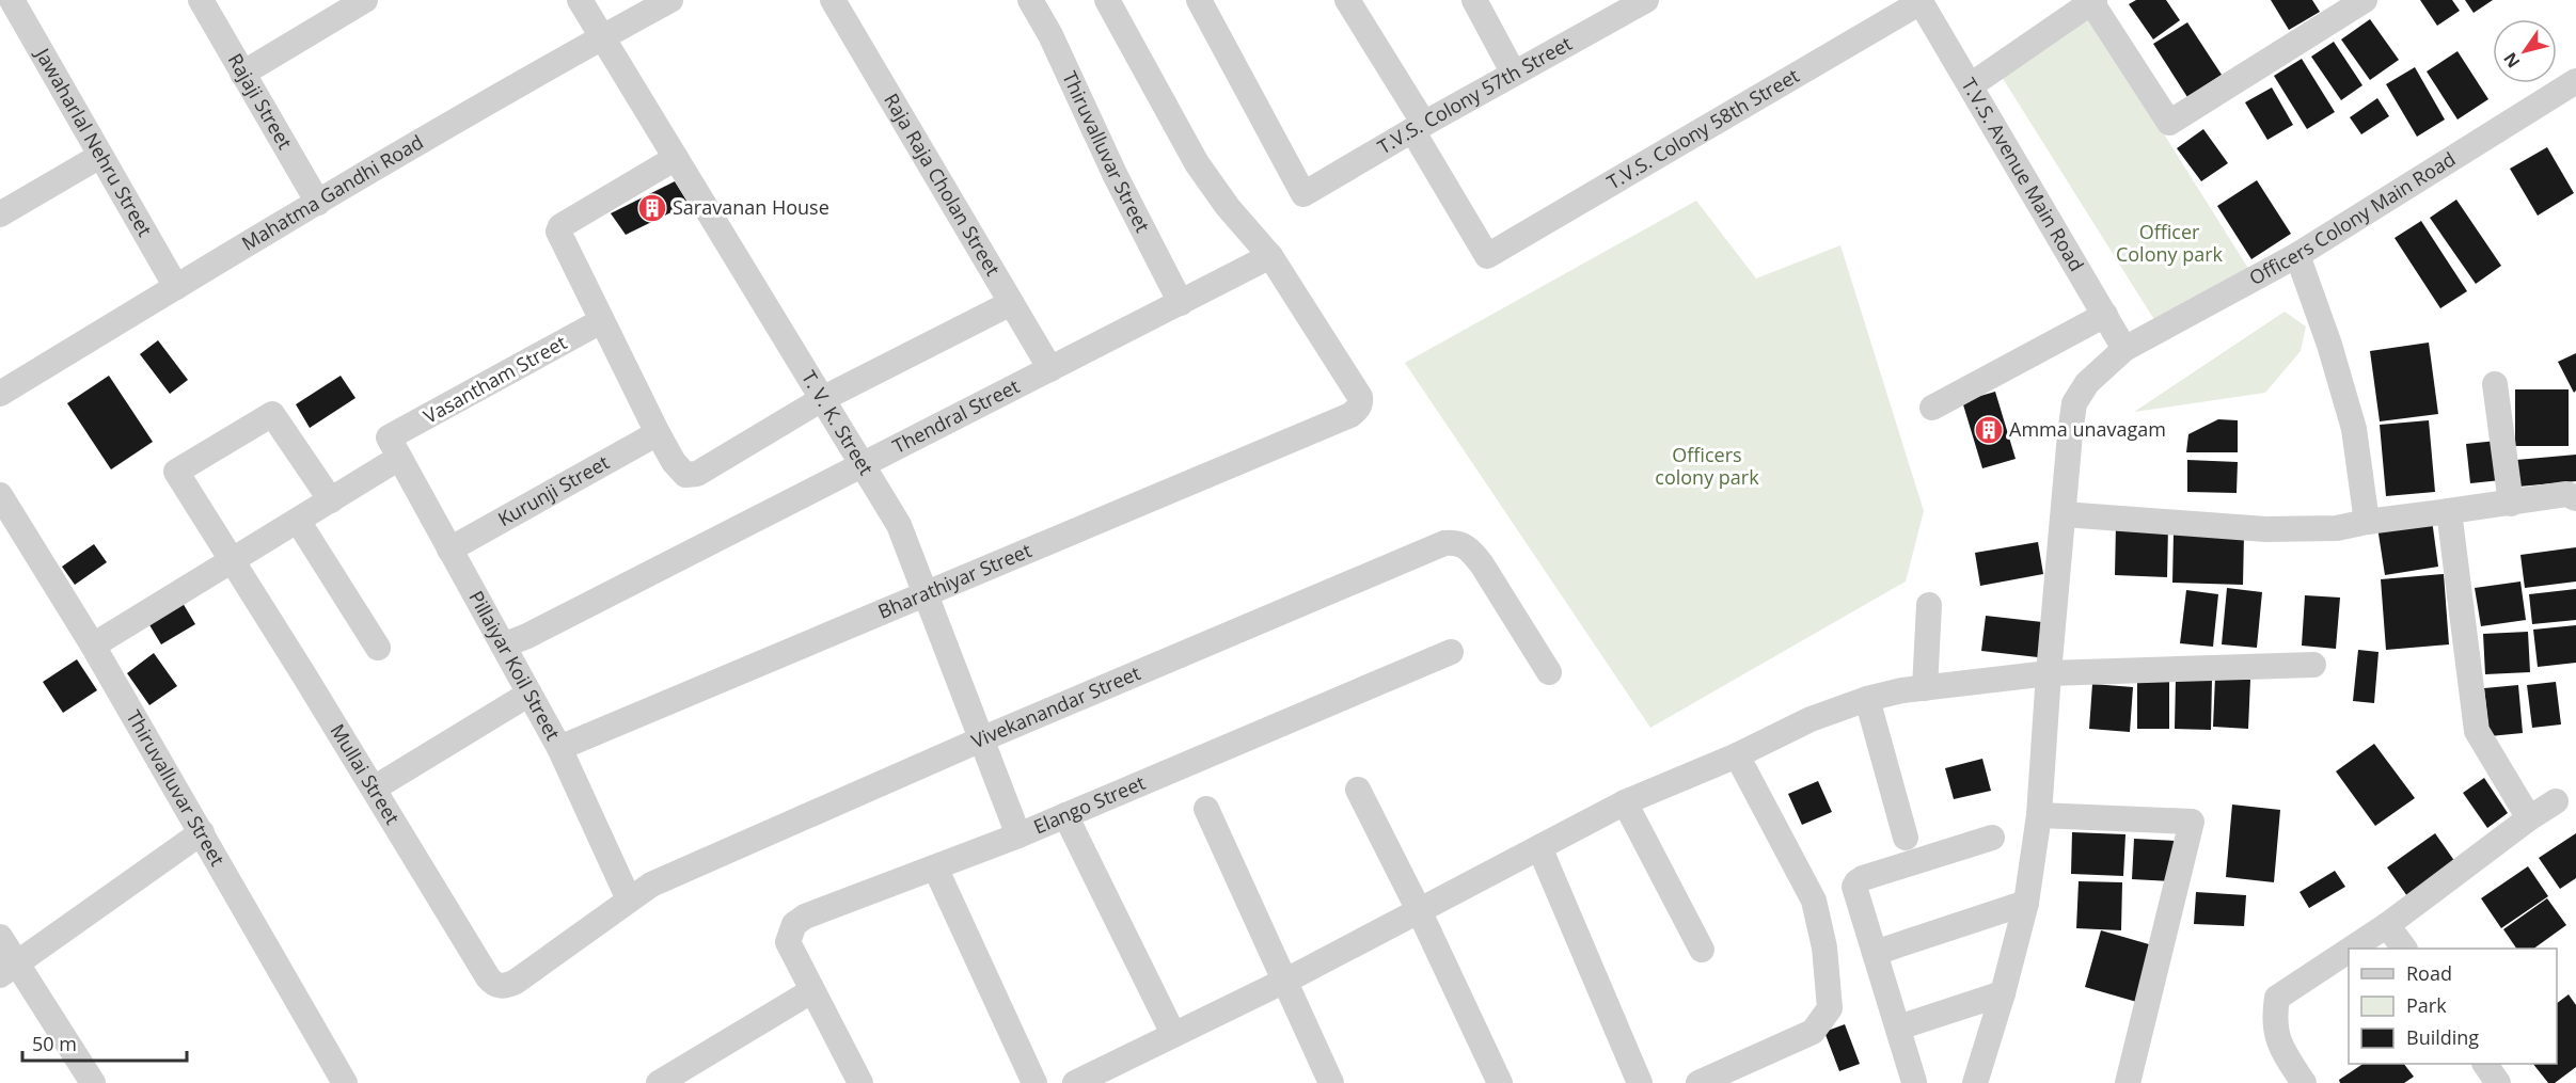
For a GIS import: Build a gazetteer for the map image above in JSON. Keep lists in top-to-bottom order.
{
  "streets": {
    "street": [
      "T.V.S. Colony 57th Street",
      "Rajaji Street",
      "T.V.S. Colony 58th Street",
      "Jawaharlal Nehru Street",
      "Thiruvalluvar Street",
      "T.V.S. Avenue Main Road",
      "Raja Raja Cholan Street",
      "Mahatma Gandhi Road",
      "Officers Colony Main Road",
      "Vasantham Street",
      "Thendral Street",
      "T. V. K. Street",
      "Kurunji Street",
      "Bharathiyar Street",
      "Pillaiyar Koil Street",
      "Vivekanandar Street",
      "Mullai Street",
      "Elango Street"
    ]
  },
  "crossings": [
    ["T.V.S. Colony 57th Street", "T.V.S. Colony 58th Street"],
    ["Rajaji Street", "Mahatma Gandhi Road"],
    ["T.V.S. Colony 58th Street", "T.V.S. Avenue Main Road"],
    ["Jawaharlal Nehru Street", "Mahatma Gandhi Road"],
    ["Thiruvalluvar Street", "Vasantham Street"],
    ["Thiruvalluvar Street", "Thendral Street"],
    ["T.V.S. Avenue Main Road", "Officers Colony Main Road"],
    ["Raja Raja Cholan Street", "Thendral Street"],
    ["Mahatma Gandhi Road", "T. V. K. Street"],
    ["Vasantham Street", "Pillaiyar Koil Street"],
    ["Vasantham Street", "Mullai Street"],
    ["Thendral Street", "T. V. K. Street"],
    ["Thendral Street", "Bharathiyar Street"],
    ["Thendral Street", "Pillaiyar Koil Street"],
    ["T. V. K. Street", "Bharathiyar Street"],
    ["T. V. K. Street", "Vivekanandar Street"],
    ["T. V. K. Street", "Elango Street"],
    ["Kurunji Street", "Pillaiyar Koil Street"],
    ["Bharathiyar Street", "Pillaiyar Koil Street"],
    ["Pillaiyar Koil Street", "Vivekanandar Street"],
    ["Vivekanandar Street", "Mullai Street"]
  ],
  "parks": ["Officer Colony park", "Officers colony park"],
  "places": {
    "building": ["Saravanan House", "Amma unavagam"]
  },
  "legend": ["Road", "Park", "Building"],
  "scale_bar": "50 m",
  "north": "bottom left"
}
